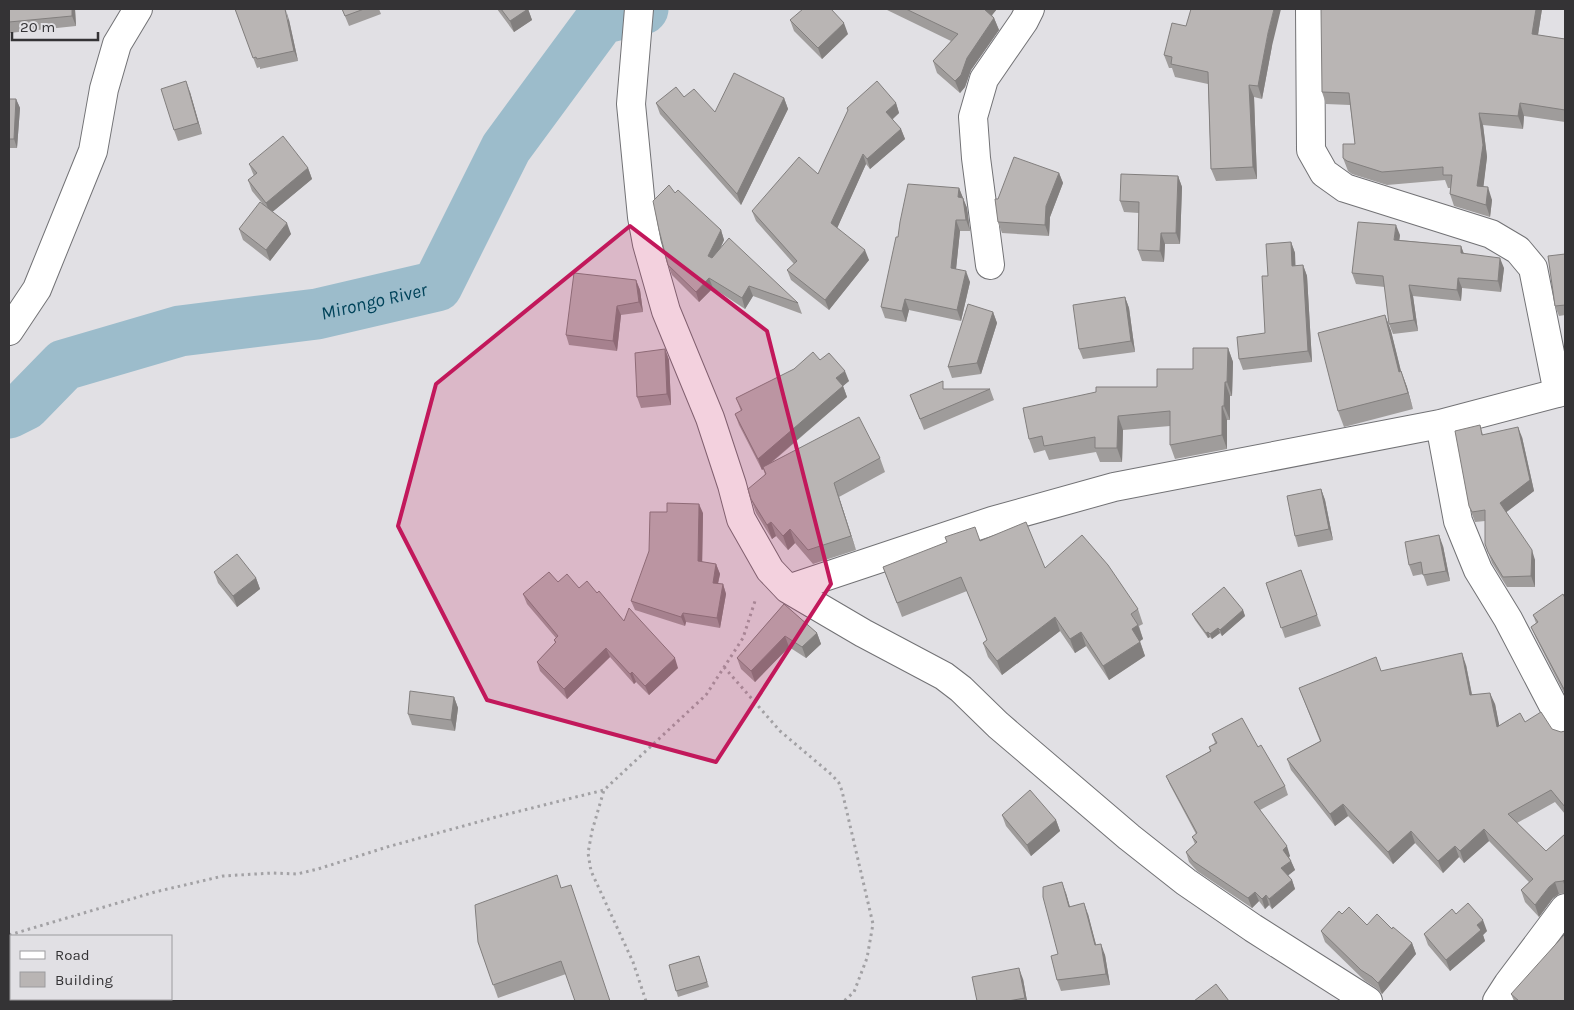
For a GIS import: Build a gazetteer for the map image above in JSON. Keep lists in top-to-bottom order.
{
  "water": ["Mirongo River"],
  "legend": ["Road", "Building"],
  "scale_bar": "20 m"
}
